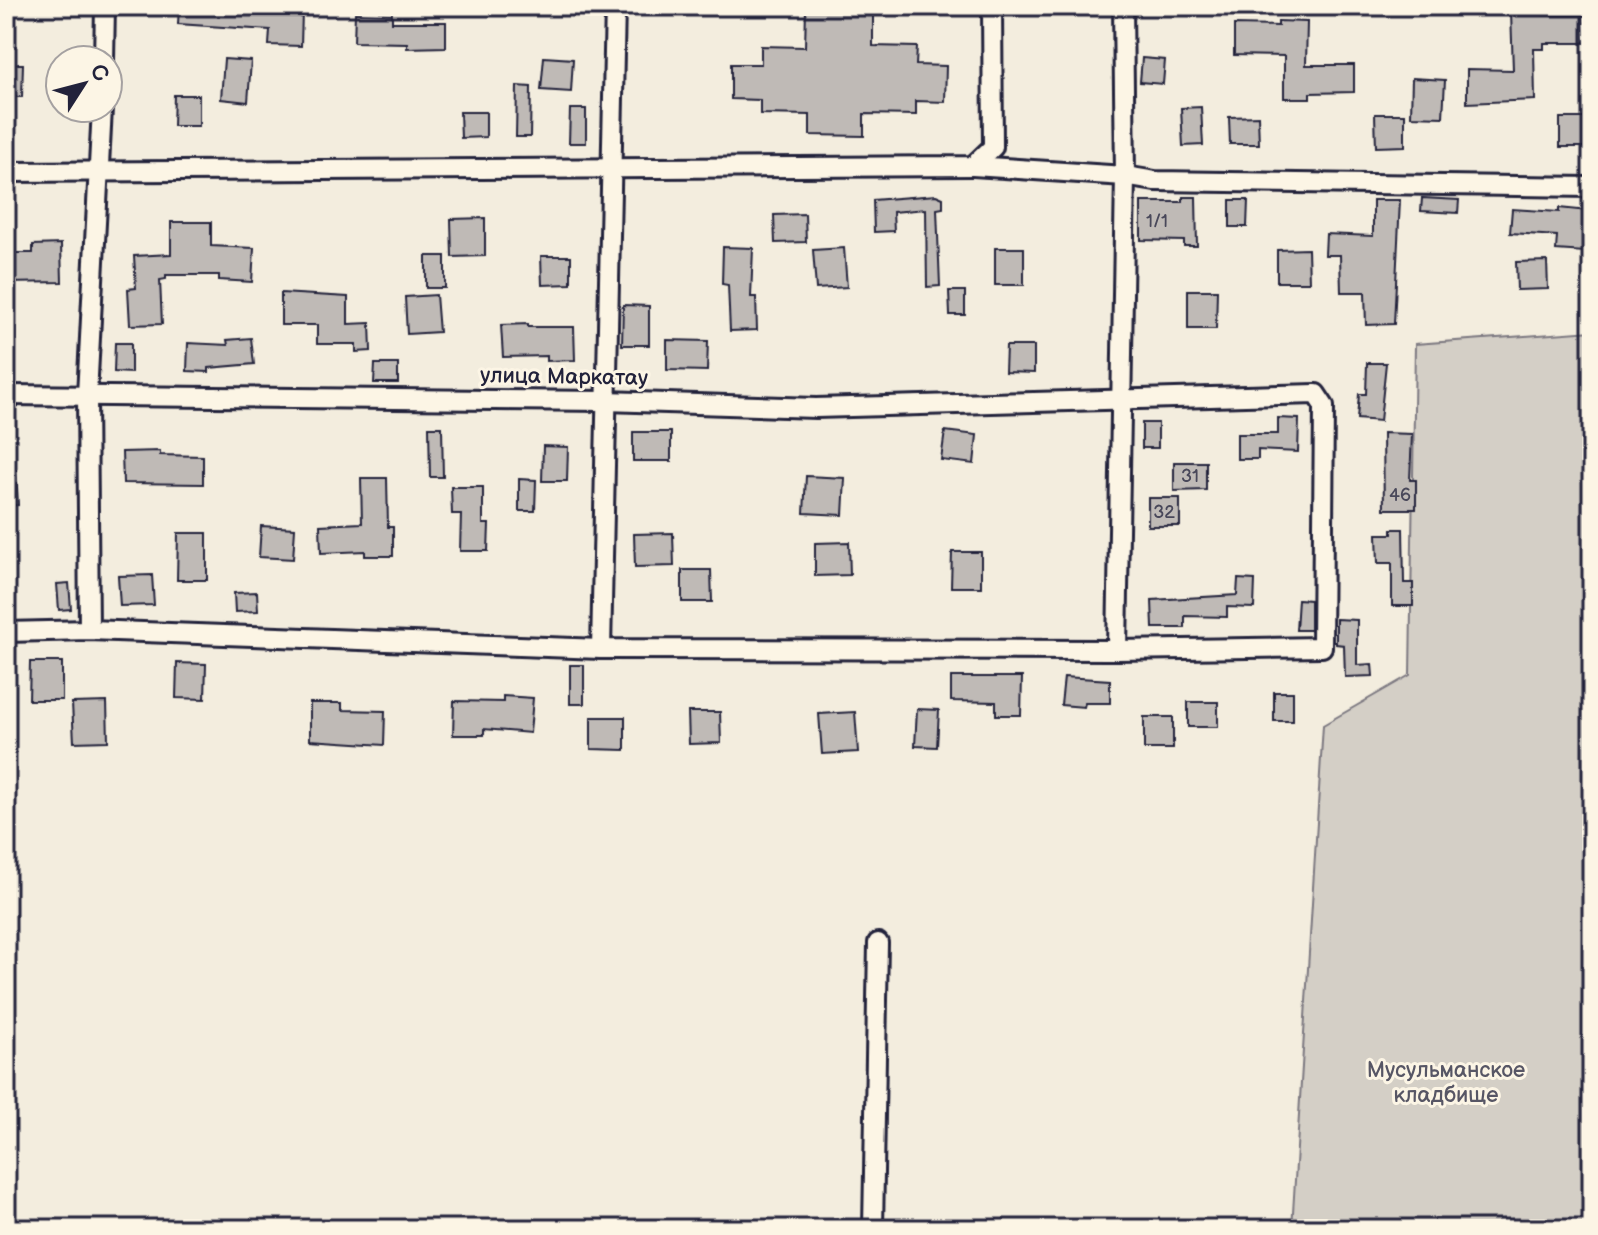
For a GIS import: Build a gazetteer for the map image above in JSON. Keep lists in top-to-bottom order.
{
  "streets": {
    "street": ["улица Маркатау"]
  },
  "parks": ["Мусульманское кладбище"],
  "house_numbers": [
    "1/1",
    "31",
    "46",
    "32"
  ],
  "north": "top right"
}
